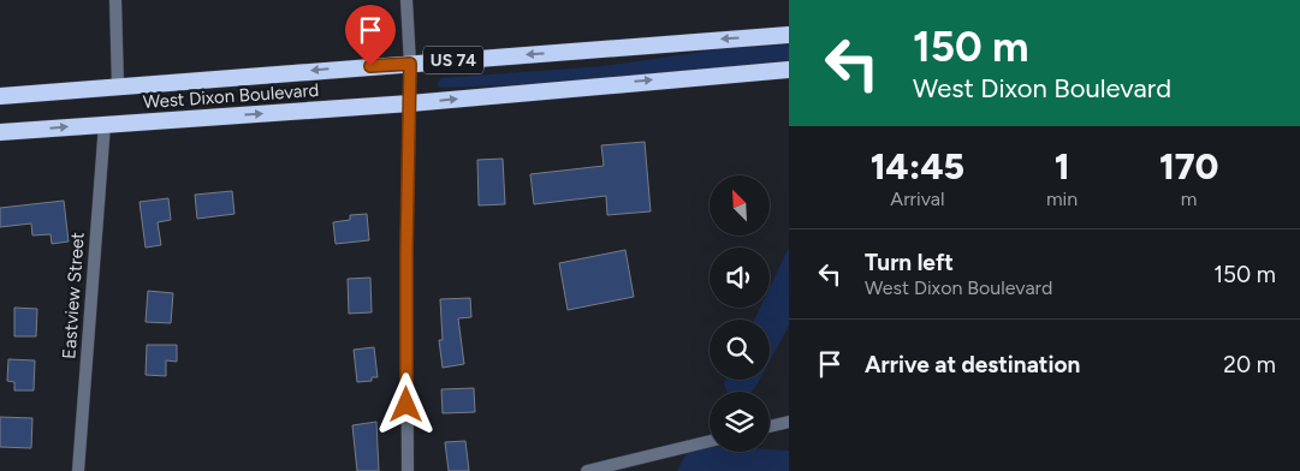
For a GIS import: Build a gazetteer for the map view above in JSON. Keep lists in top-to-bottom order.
{
  "streets": {
    "highway": ["US 74", "West Dixon Boulevard"],
    "street": ["Eastview Street"]
  },
  "crossings": [
    ["West Dixon Boulevard", "Eastview Street"]
  ],
  "north": "top left",
  "page": {
    "turn": ["150 m", "West Dixon Boulevard"],
    "eta": [
      "14:45",
      "Arrival",
      "1",
      "min",
      "170",
      "m"
    ],
    "list": [
      {
        "name": "Turn left",
        "note": "West Dixon Boulevard",
        "value": "150 m"
      },
      {
        "name": "Arrive at destination",
        "value": "20 m"
      }
    ]
  }
}
